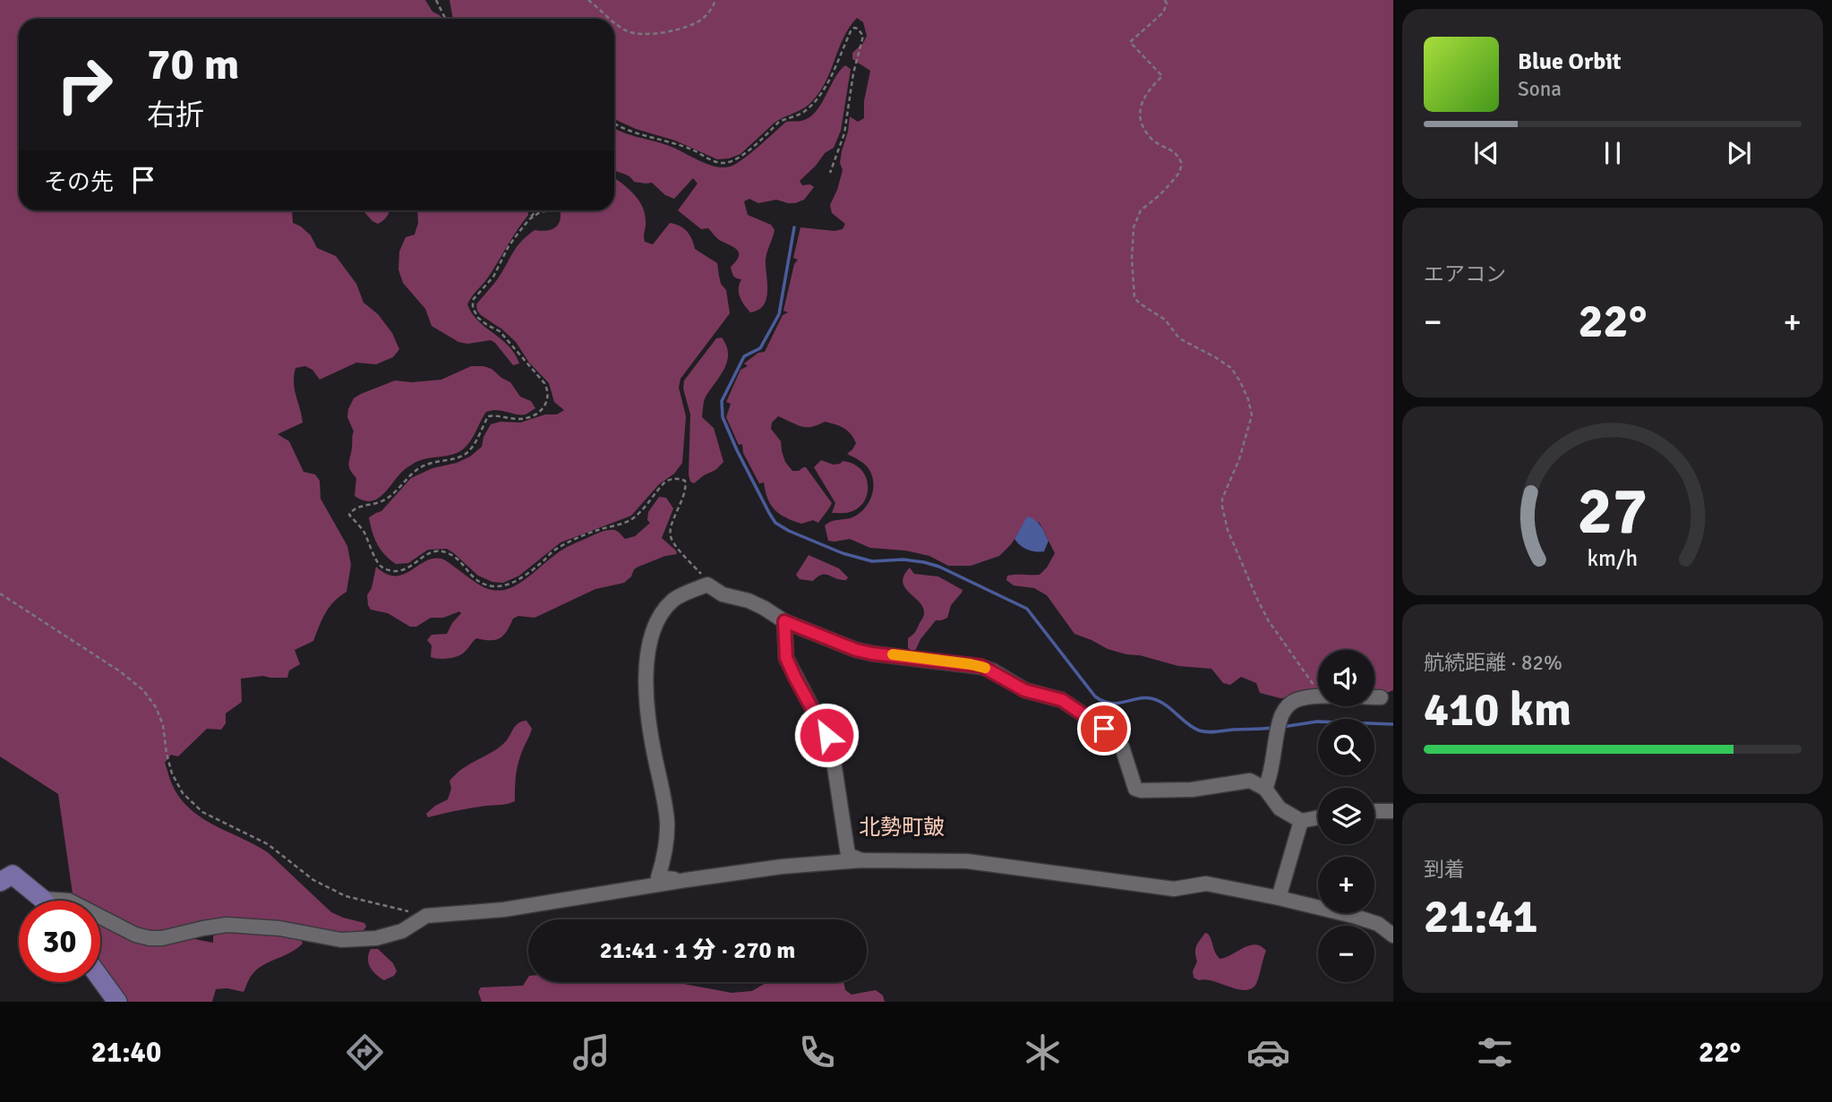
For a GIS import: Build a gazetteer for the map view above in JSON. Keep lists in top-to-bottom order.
{
  "districts": ["北勢町皷"],
  "page": {
    "turn": ["70 m", "右折"],
    "song": ["Blue Orbit", "Sona"],
    "then": "その先",
    "tile": [
      "エアコン",
      ["航続距離 · 82%", "410 km"],
      ["到着", "21:41"]
    ],
    "heat": ["−", "22°", "+"],
    "map_buttons": ["+", "−"],
    "limit": "30",
    "trip": "21:41 · 1 分 · 270 m",
    "tabs": ["21:40", "22°"],
    "gauge": ["27", "km/h"]
  }
}
